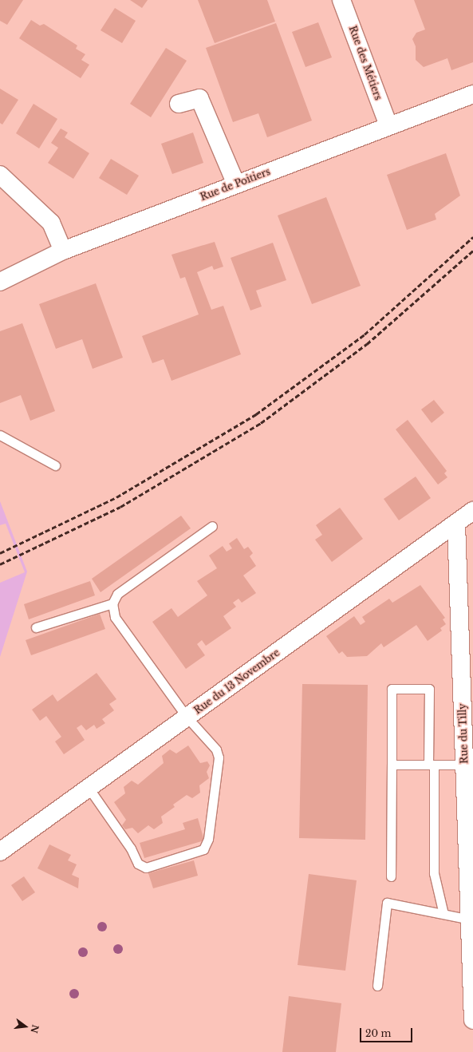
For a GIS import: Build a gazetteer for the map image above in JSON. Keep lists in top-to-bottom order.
{
  "streets": {
    "street": [
      "Rue des Métiers",
      "Rue de Poitiers",
      "Rue du 13 Novembre",
      "Rue du Tilly"
    ]
  },
  "crossings": [
    ["Rue des Métiers", "Rue de Poitiers"],
    ["Rue du 13 Novembre", "Rue du Tilly"]
  ],
  "scale_bar": "20 m",
  "north": "right"
}
